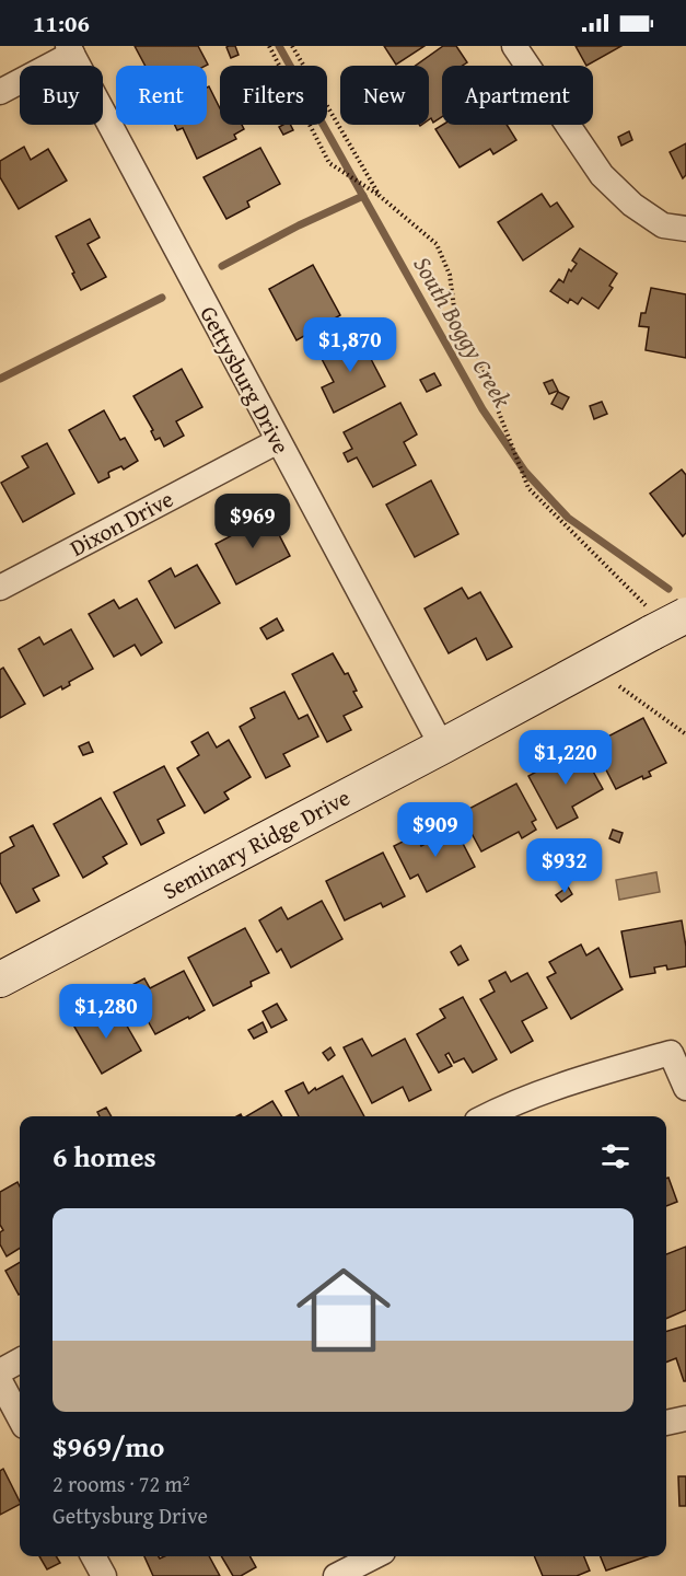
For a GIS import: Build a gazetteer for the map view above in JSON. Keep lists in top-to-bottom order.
{
  "streets": {
    "street": ["Gettysburg Drive", "Dixon Drive", "Seminary Ridge Drive"]
  },
  "crossings": [
    ["Gettysburg Drive", "Dixon Drive"],
    ["Gettysburg Drive", "Seminary Ridge Drive"]
  ],
  "water": ["South Boggy Creek"],
  "page": {
    "status": "11:06",
    "chip": [
      "Buy",
      "Rent",
      "Filters",
      "New",
      "Apartment"
    ],
    "price": [
      "$1,870",
      "$969",
      "$1,220",
      "$909",
      "$932",
      "$1,280"
    ],
    "heading": "6 homes",
    "list": [
      {
        "name": "$969/mo",
        "note": "2 rooms · 72 m² · Gettysburg Drive"
      }
    ]
  }
}
